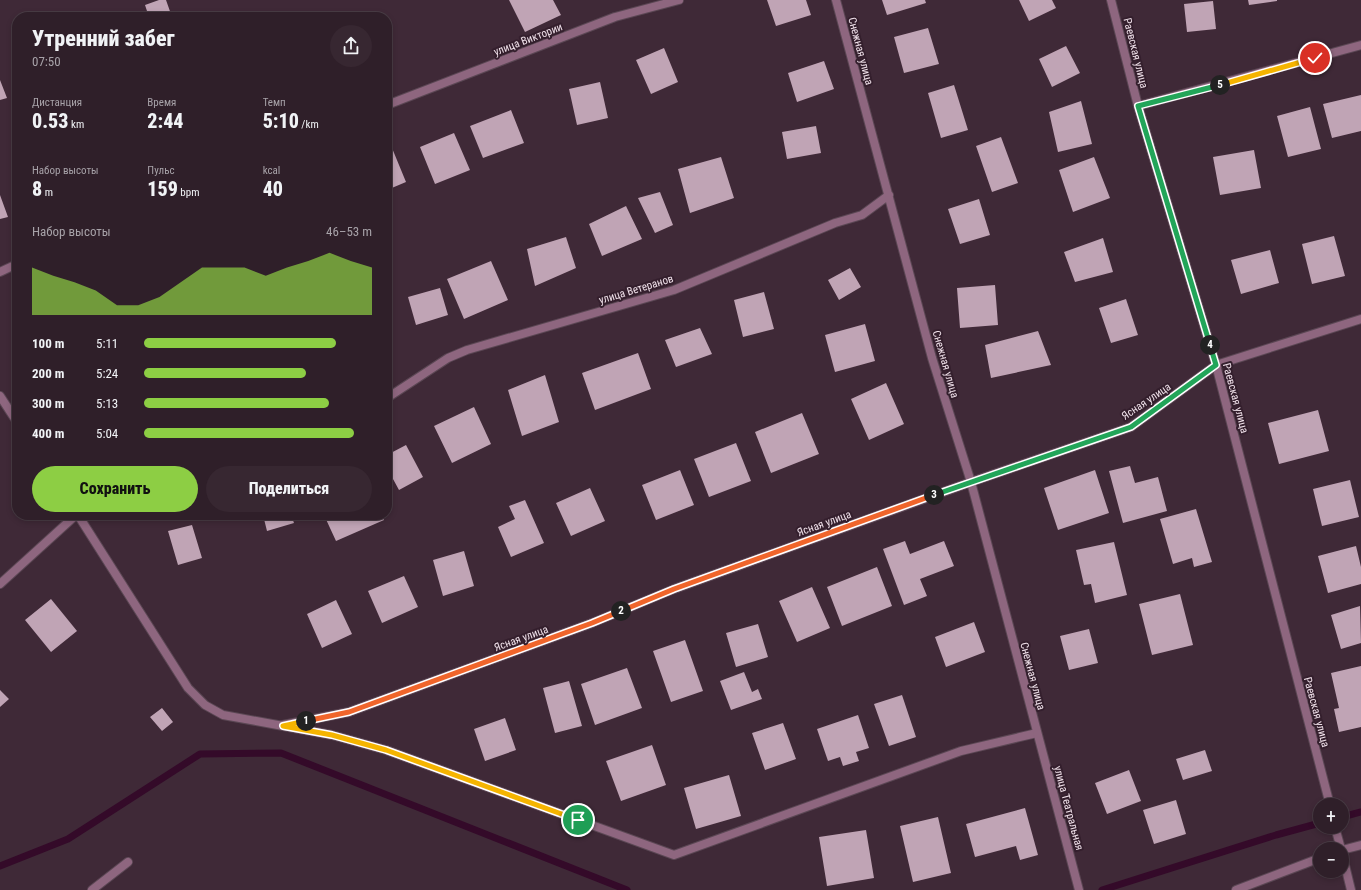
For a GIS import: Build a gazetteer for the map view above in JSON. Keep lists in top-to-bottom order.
{
  "streets": {
    "street": [
      "улица Виктории",
      "Снежная улица",
      "Раевская улица",
      "улица Ветеранов",
      "Ясная улица",
      "улица Театральная"
    ]
  },
  "crossings": [
    ["Снежная улица", "улица Ветеранов"],
    ["Снежная улица", "Ясная улица"],
    ["Снежная улица", "улица Театральная"],
    ["Раевская улица", "Ясная улица"]
  ],
  "page": {
    "heading": ["Утренний забег", "07:50"],
    "pins": [
      "5",
      "4",
      "3",
      "2",
      "1"
    ],
    "stats": [
      ["Дистанция", "0.53 km"],
      ["Время", "2:44"],
      ["Темп", "5:10 /km"],
      ["Набор высоты", "8 m"],
      ["Пульс", "159 bpm"],
      ["kcal", "40"]
    ],
    "chart": ["Набор высоты", "46–53 m"],
    "list": [
      {
        "name": "100 m",
        "note": "5:11"
      },
      {
        "name": "200 m",
        "note": "5:24"
      },
      {
        "name": "300 m",
        "note": "5:13"
      },
      {
        "name": "400 m",
        "note": "5:04"
      }
    ],
    "buttons": ["Сохранить", "Поделиться"],
    "map_buttons": ["+", "−"]
  }
}
